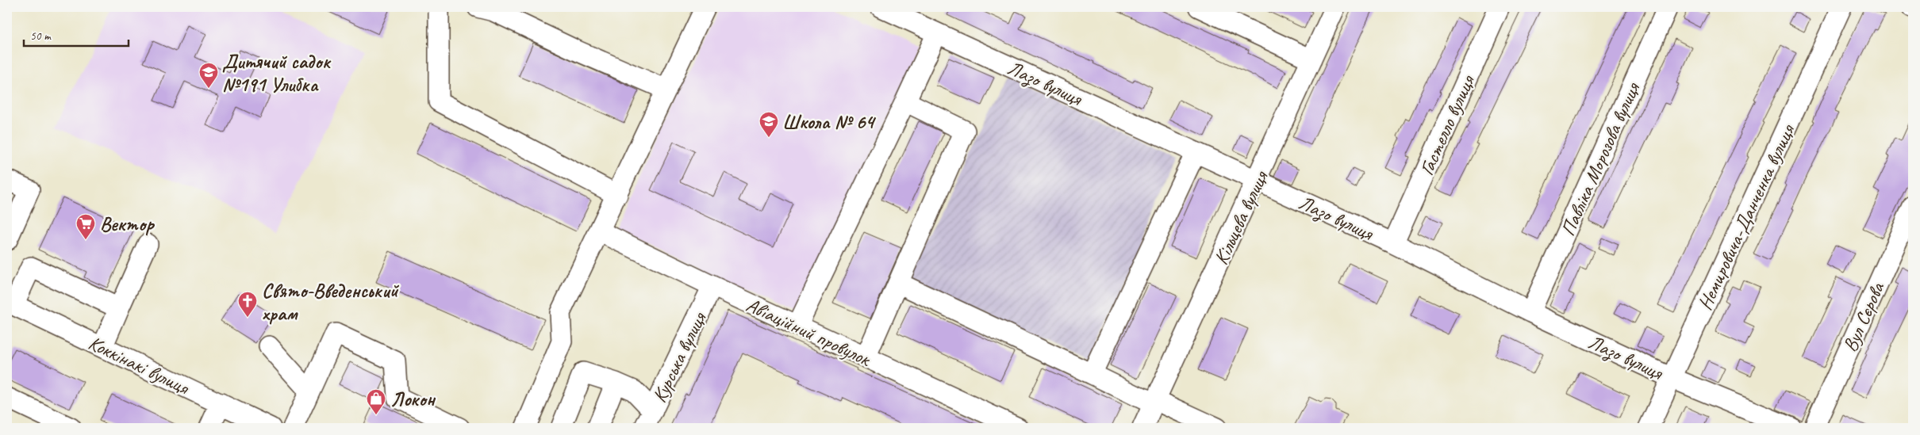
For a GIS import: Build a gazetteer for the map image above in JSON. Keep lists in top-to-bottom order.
{
  "streets": {
    "street": [
      "Лазо вулиця",
      "Гастелло вулиця",
      "Павліка Морозова вулиця",
      "Немировича-Данченка вулиця",
      "Кільцева вулиця",
      "Вул Сєрова",
      "Авіаційний провулок",
      "Курська вулиця",
      "Коккінакі вулиця"
    ]
  },
  "crossings": [
    ["Лазо вулиця", "Гастелло вулиця"],
    ["Лазо вулиця", "Павліка Морозова вулиця"],
    ["Лазо вулиця", "Немировича-Данченка вулиця"],
    ["Лазо вулиця", "Кільцева вулиця"],
    ["Авіаційний провулок", "Курська вулиця"]
  ],
  "places": {
    "school or university": ["Дитячий садок №191 Улибка", "Школа № 64"],
    "supermarket": ["Вектор"],
    "church": ["Свято-Введенський храм"],
    "shop": ["Локон"]
  },
  "scale_bar": "50 m"
}
